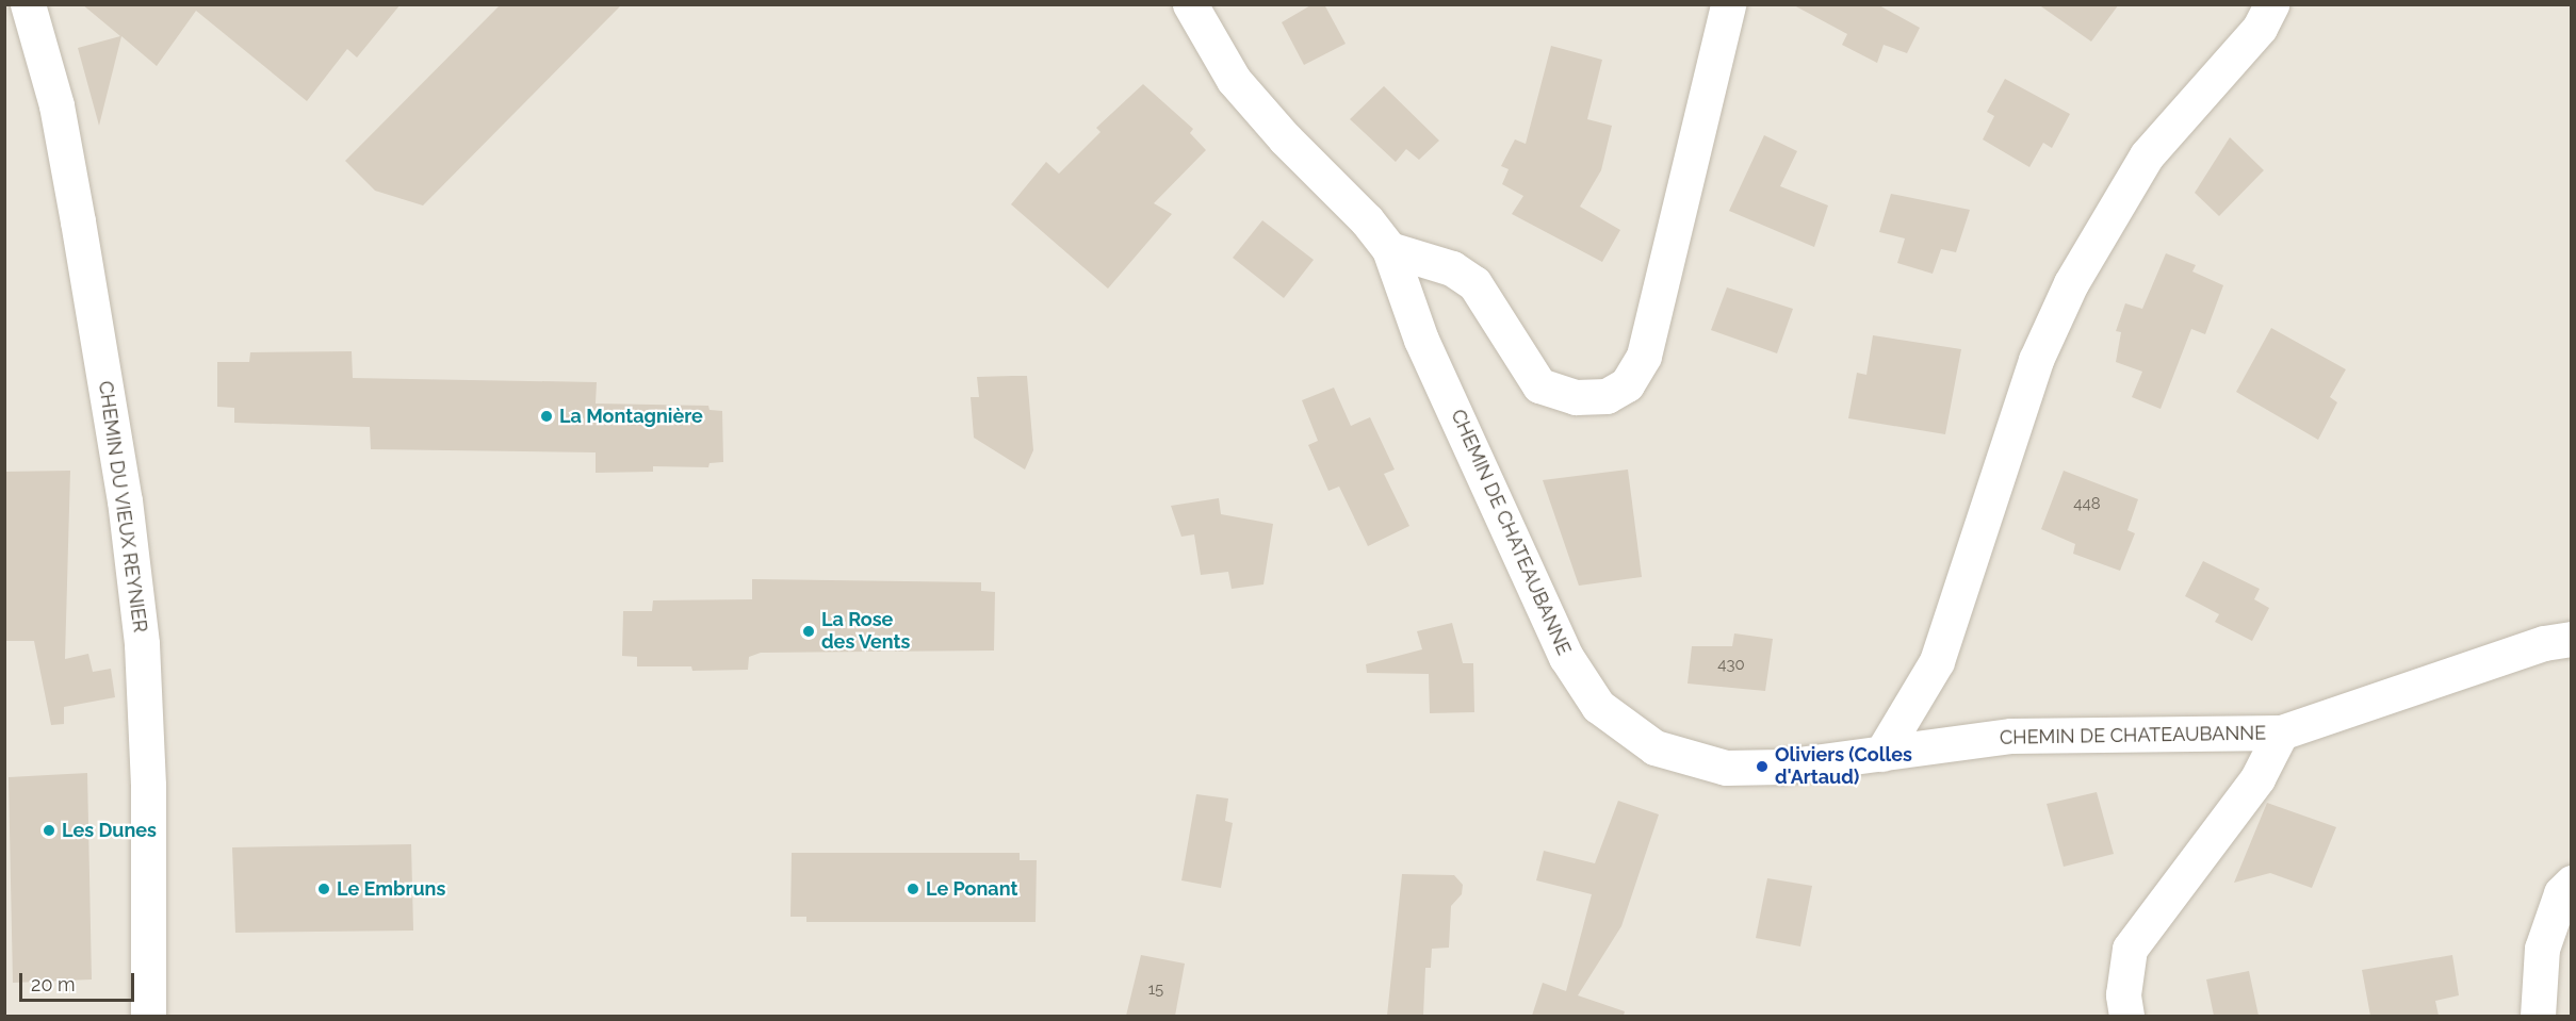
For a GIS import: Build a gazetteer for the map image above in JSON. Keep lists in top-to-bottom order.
{
  "streets": {
    "street": ["CHEMIN DU VIEUX REYNIER", "CHEMIN DE CHATEAUBANNE"]
  },
  "places": [
    "La Montagnière",
    "La Rose des Vents",
    "Oliviers (Colles d'Artaud)",
    "Les Dunes",
    "Le Embruns",
    "Le Ponant"
  ],
  "house_numbers": ["448", "430", "15"],
  "scale_bar": "20 m"
}
